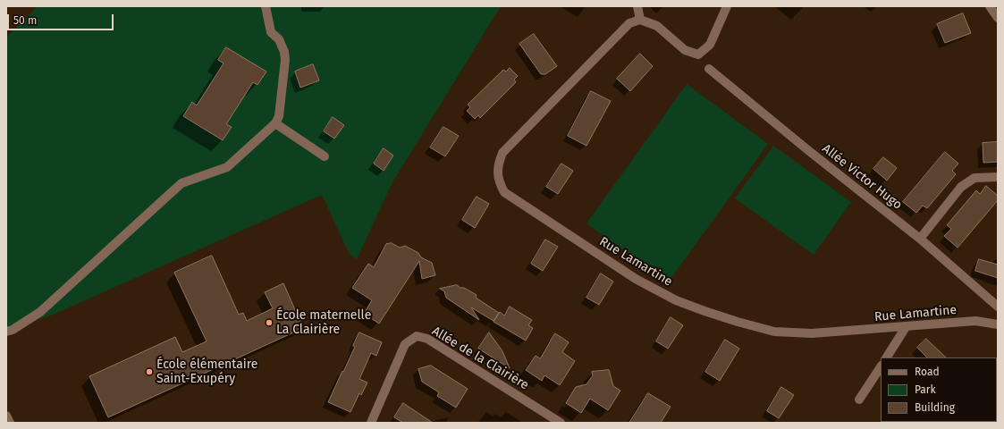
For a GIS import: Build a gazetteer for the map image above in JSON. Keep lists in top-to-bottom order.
{
  "streets": {
    "street": ["Allée Victor Hugo", "Rue Lamartine", "Allée de la Clairière"]
  },
  "places": ["École maternelle La Clairière", "École élémentaire Saint-Exupéry"],
  "legend": ["Road", "Park", "Building"],
  "scale_bar": "50 m"
}
